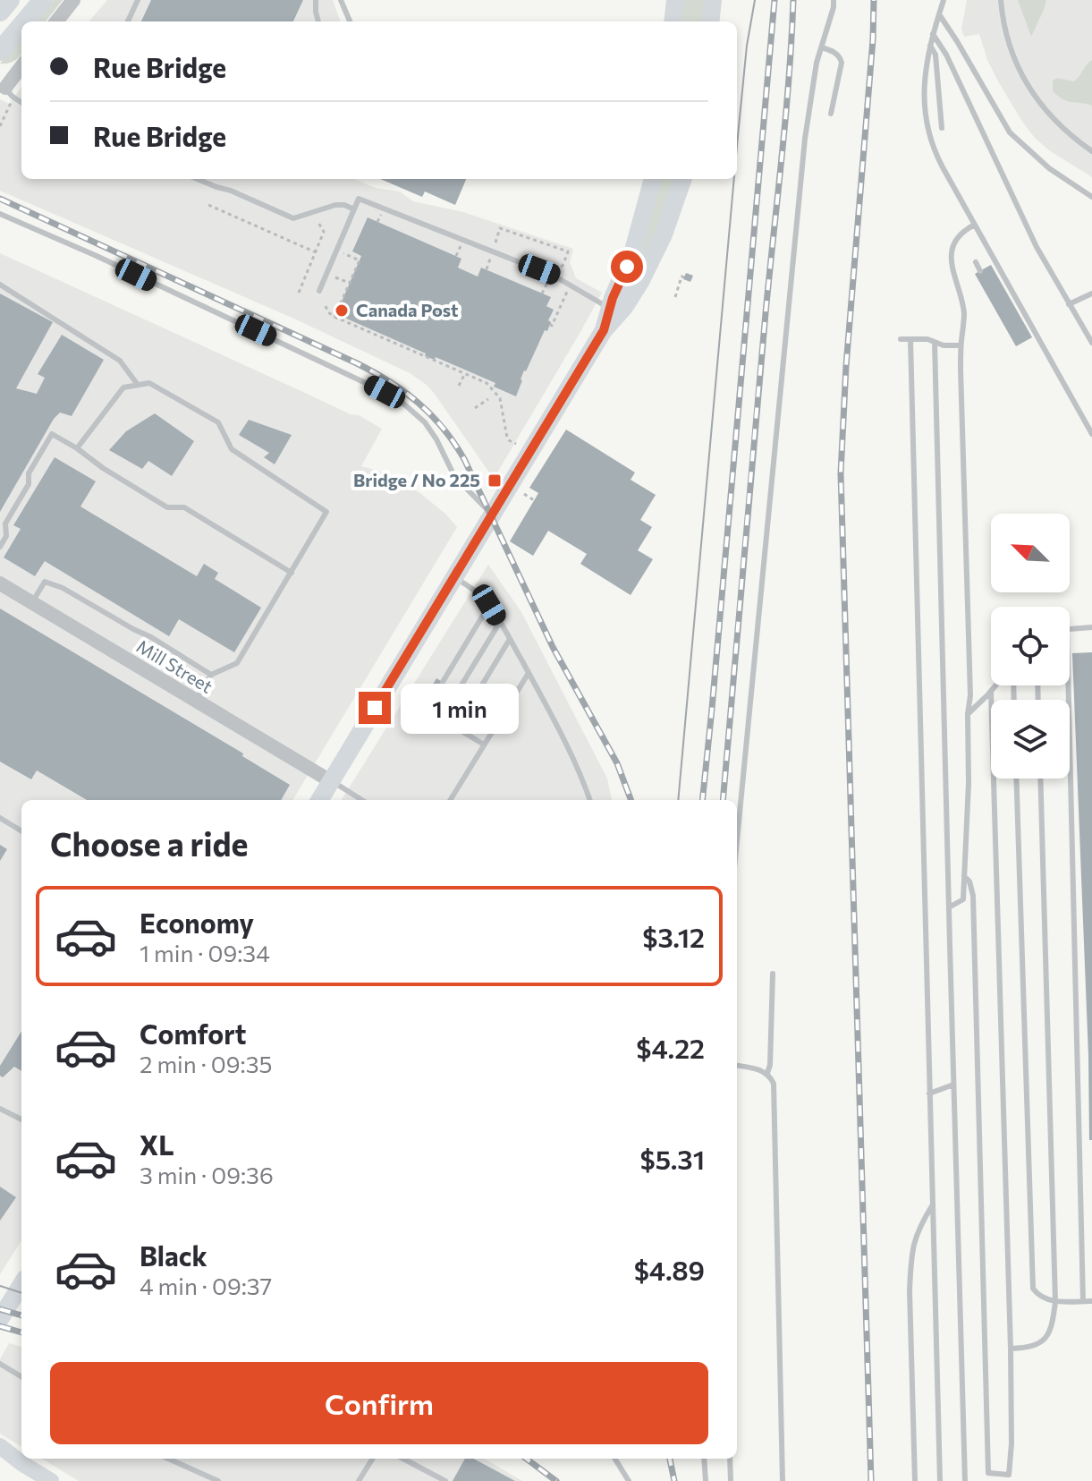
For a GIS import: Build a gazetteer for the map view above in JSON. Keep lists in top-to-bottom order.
{
  "streets": {
    "street": ["Mill Street"]
  },
  "places": {
    "other": ["Canada Post"],
    "transit": ["Bridge / No 225"]
  },
  "north": "top left",
  "page": {
    "banner": ["Rue Bridge", "Rue Bridge"],
    "bubble": "1 min",
    "heading": "Choose a ride",
    "list": [
      {
        "name": "Economy",
        "note": "1 min · 09:34",
        "value": "$3.12"
      },
      {
        "name": "Comfort",
        "note": "2 min · 09:35",
        "value": "$4.22"
      },
      {
        "name": "XL",
        "note": "3 min · 09:36",
        "value": "$5.31"
      },
      {
        "name": "Black",
        "note": "4 min · 09:37",
        "value": "$4.89"
      }
    ],
    "buttons": "Confirm"
  }
}
